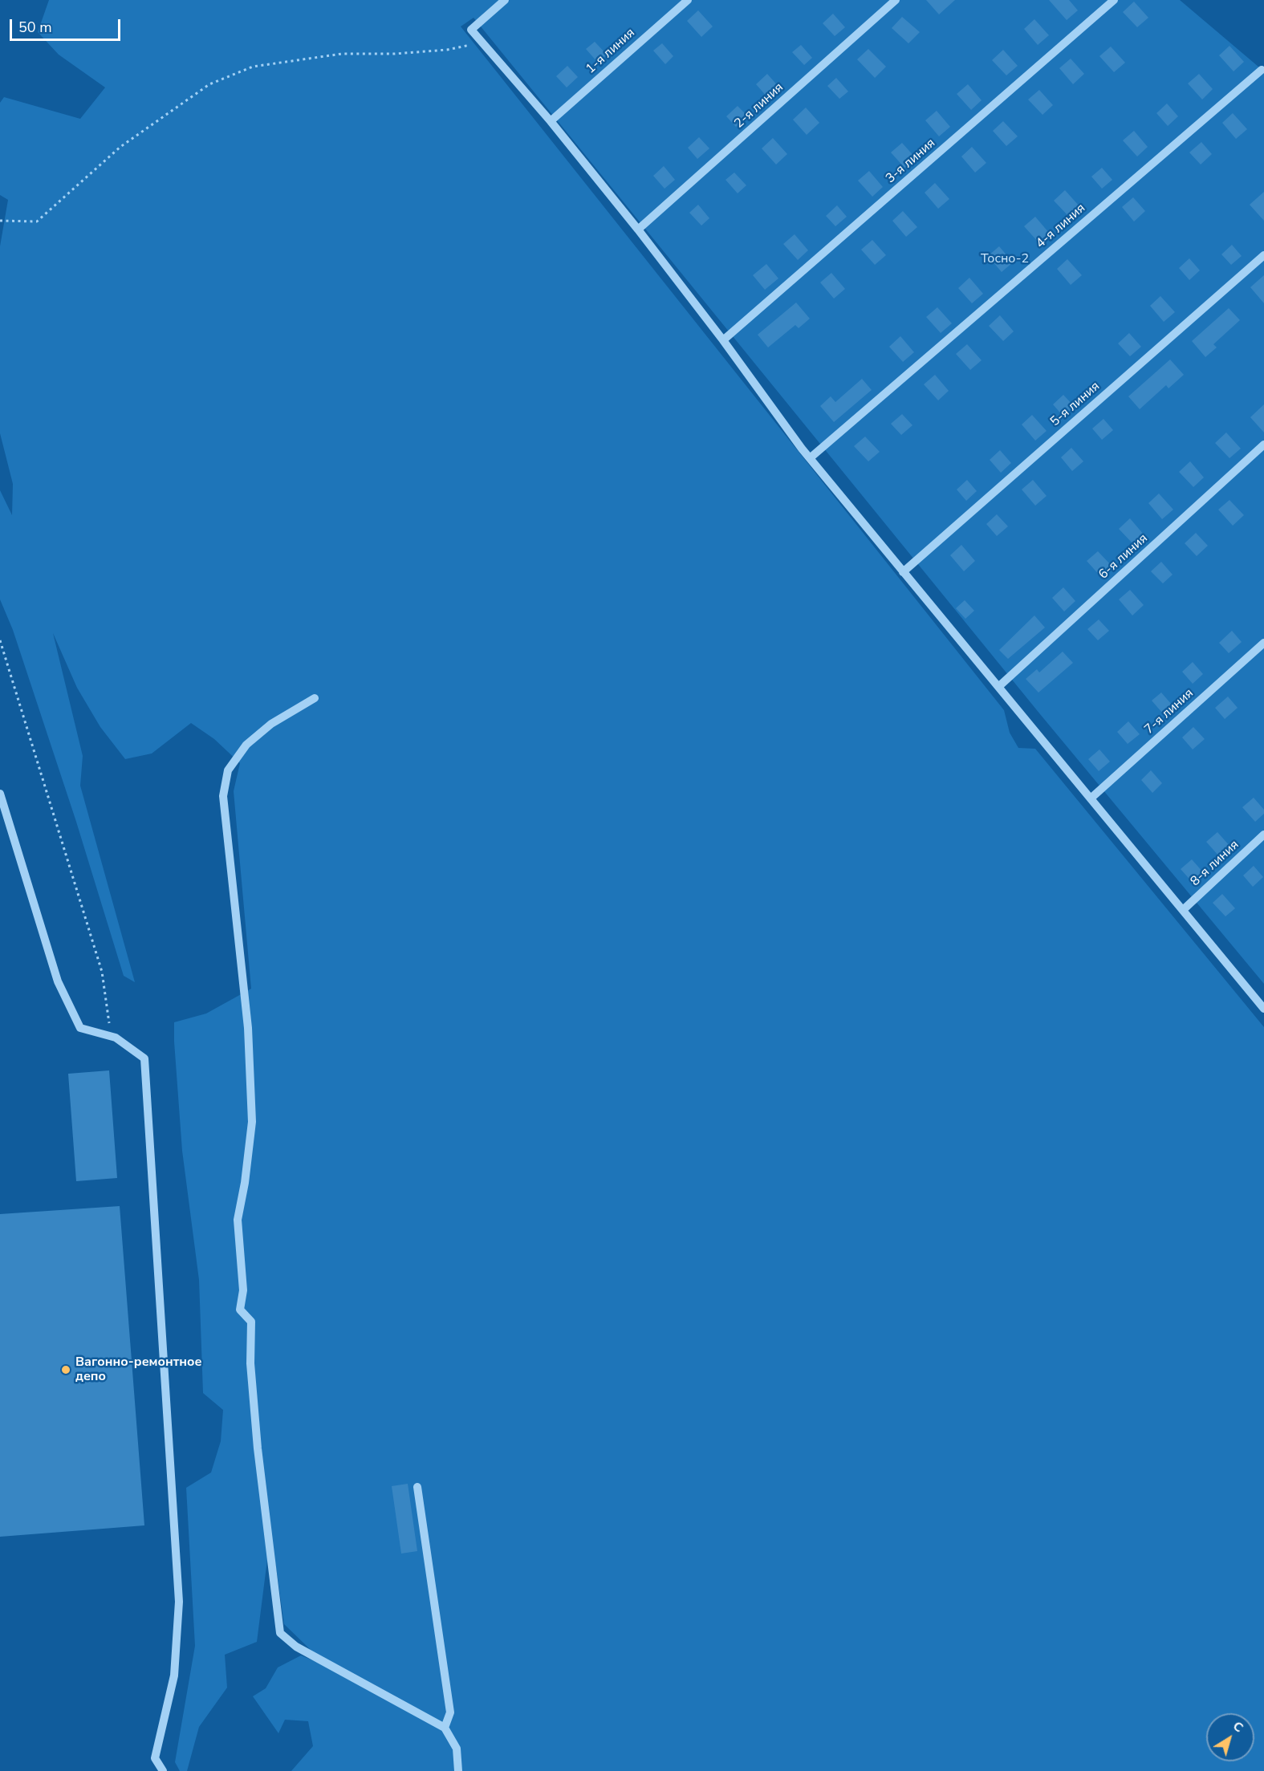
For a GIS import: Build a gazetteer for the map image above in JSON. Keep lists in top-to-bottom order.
{
  "streets": {
    "street": [
      "1-я линия",
      "2-я линия",
      "3-я линия",
      "4-я линия",
      "5-я линия",
      "6-я линия",
      "7-я линия",
      "8-я линия"
    ]
  },
  "parks": ["Тосно-2"],
  "places": ["Вагонно-ремонтное депо"],
  "scale_bar": "50 m",
  "north": "top right"
}
